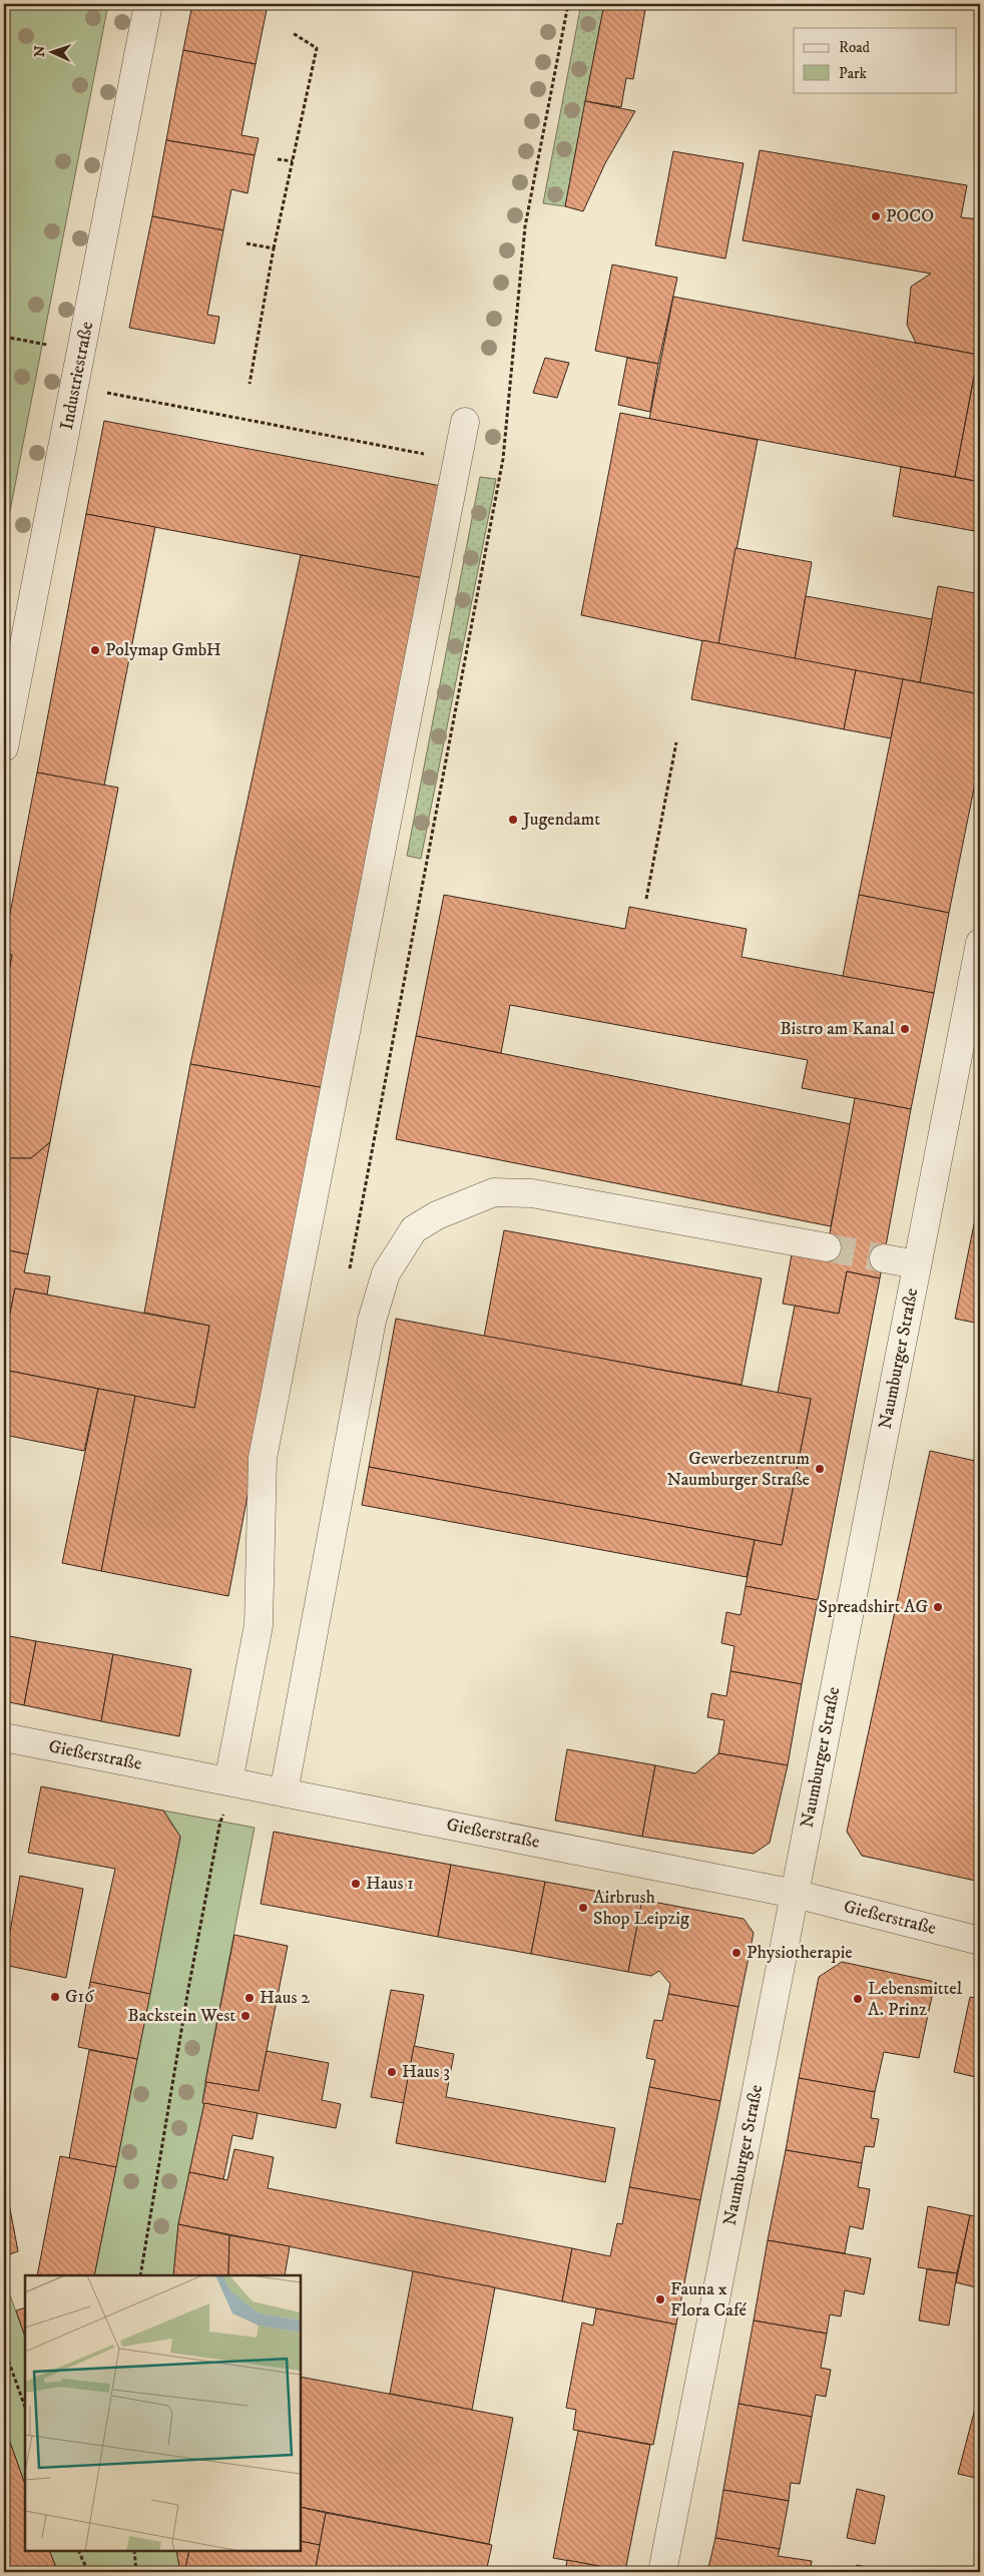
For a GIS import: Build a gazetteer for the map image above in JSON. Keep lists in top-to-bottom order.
{
  "streets": {
    "street": ["Industriestraße", "Naumburger Straße", "Gießerstraße"]
  },
  "crossings": [
    ["Naumburger Straße", "Gießerstraße"]
  ],
  "places": [
    "POCO",
    "Polymap GmbH",
    "Jugendamt",
    "Bistro am Kanal",
    "Gewerbezentrum Naumburger Straße",
    "Spreadshirt AG",
    "Haus 1",
    "Airbrush Shop Leipzig",
    "Physiotherapie",
    "G16",
    "Haus 2",
    "Lebensmittel A. Prinz",
    "Backstein West",
    "Haus 3",
    "Fauna x Flora Café"
  ],
  "legend": ["Road", "Park"],
  "north": "left"
}
